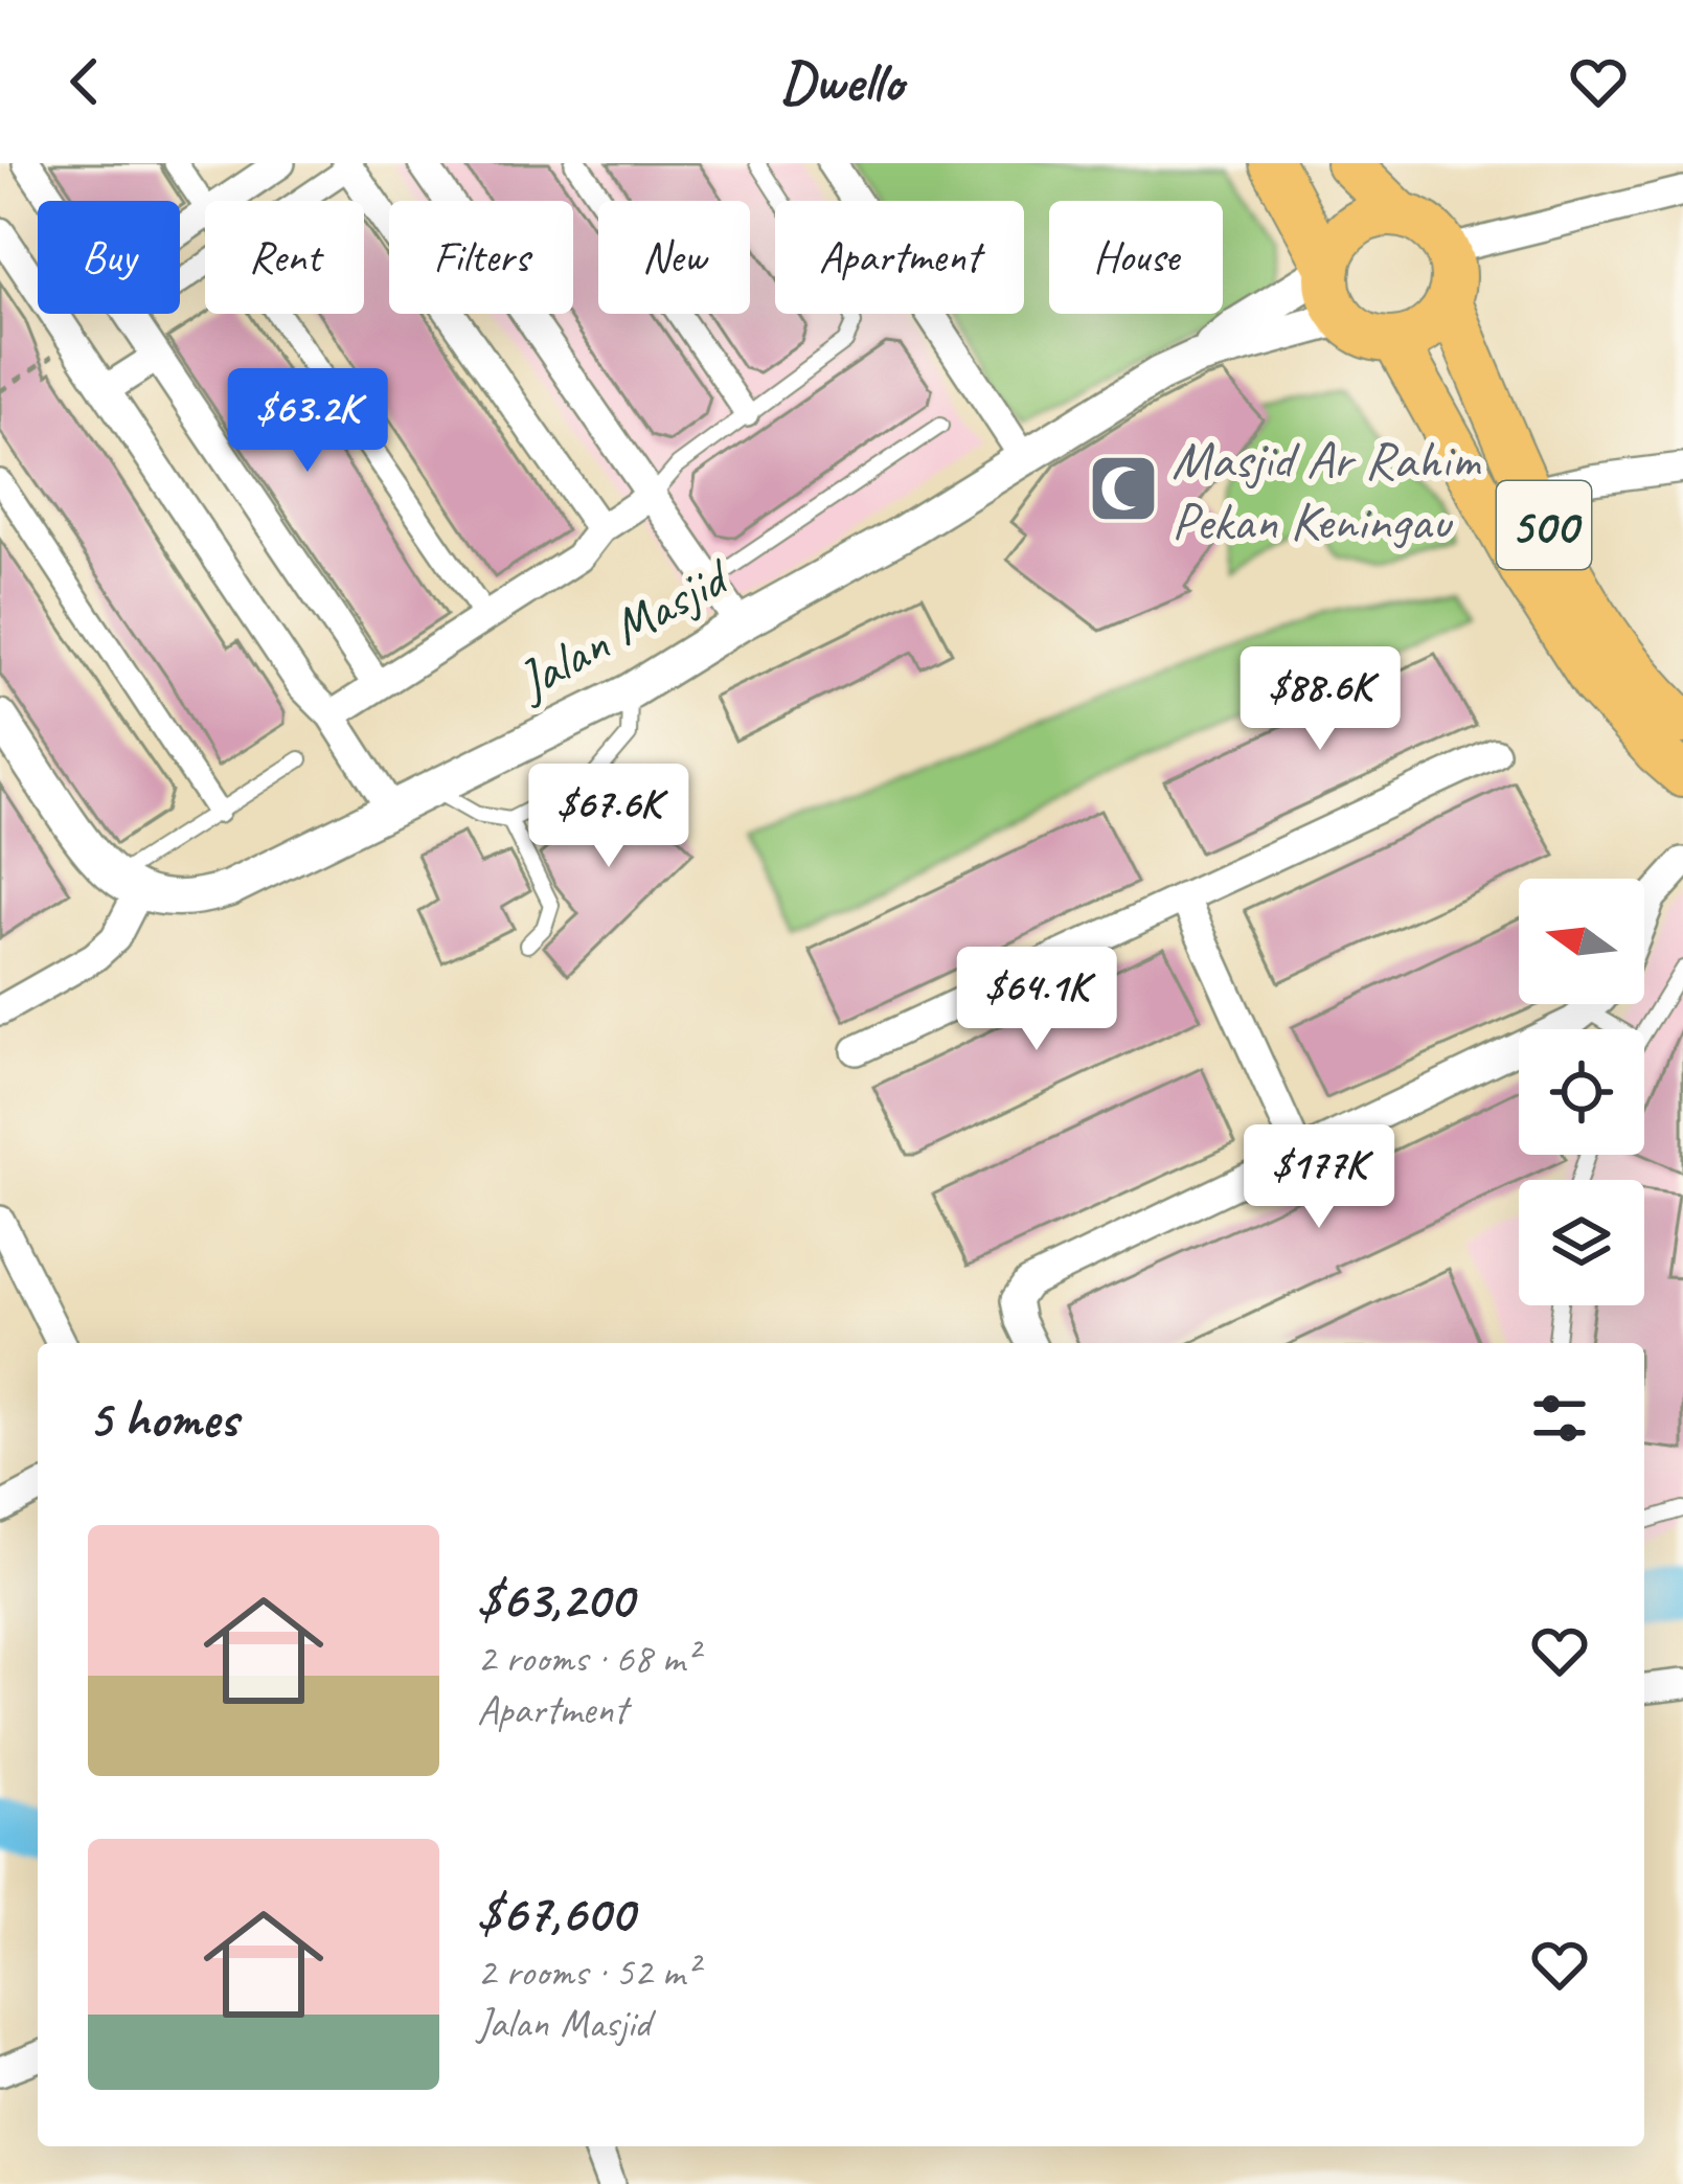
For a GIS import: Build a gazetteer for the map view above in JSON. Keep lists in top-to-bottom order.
{
  "streets": {
    "main road": ["500"],
    "street": ["Jalan Masjid"]
  },
  "places": {
    "mosque": ["Masjid Ar Rahim Pekan Keningau"]
  },
  "north": "left",
  "page": {
    "header": "Dwello",
    "chip": [
      "Buy",
      "Rent",
      "Filters",
      "New",
      "Apartment",
      "House"
    ],
    "price": [
      "$63.2K",
      "$88.6K",
      "$67.6K",
      "$64.1K",
      "$177K"
    ],
    "heading": "5 homes",
    "list": [
      {
        "name": "$63,200",
        "note": "2 rooms · 68 m² · Apartment"
      },
      {
        "name": "$67,600",
        "note": "2 rooms · 52 m² · Jalan Masjid"
      }
    ]
  }
}
